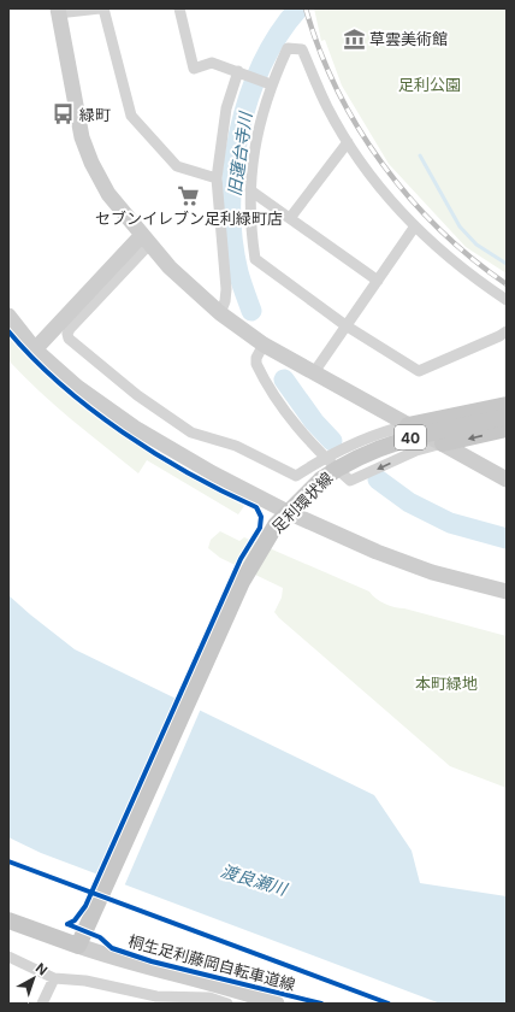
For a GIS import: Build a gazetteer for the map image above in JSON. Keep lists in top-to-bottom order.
{
  "streets": {
    "main road": ["40", "足利環状線"],
    "cycle path": ["桐生足利藤岡自転車道線"]
  },
  "water": ["旧蓮台寺川", "渡良瀬川"],
  "parks": ["足利公園", "本町緑地"],
  "places": {
    "museum": ["草雲美術館"],
    "bus stop": ["緑町"],
    "supermarket": ["セブンイレブン足利緑町店"]
  },
  "north": "top right"
}
